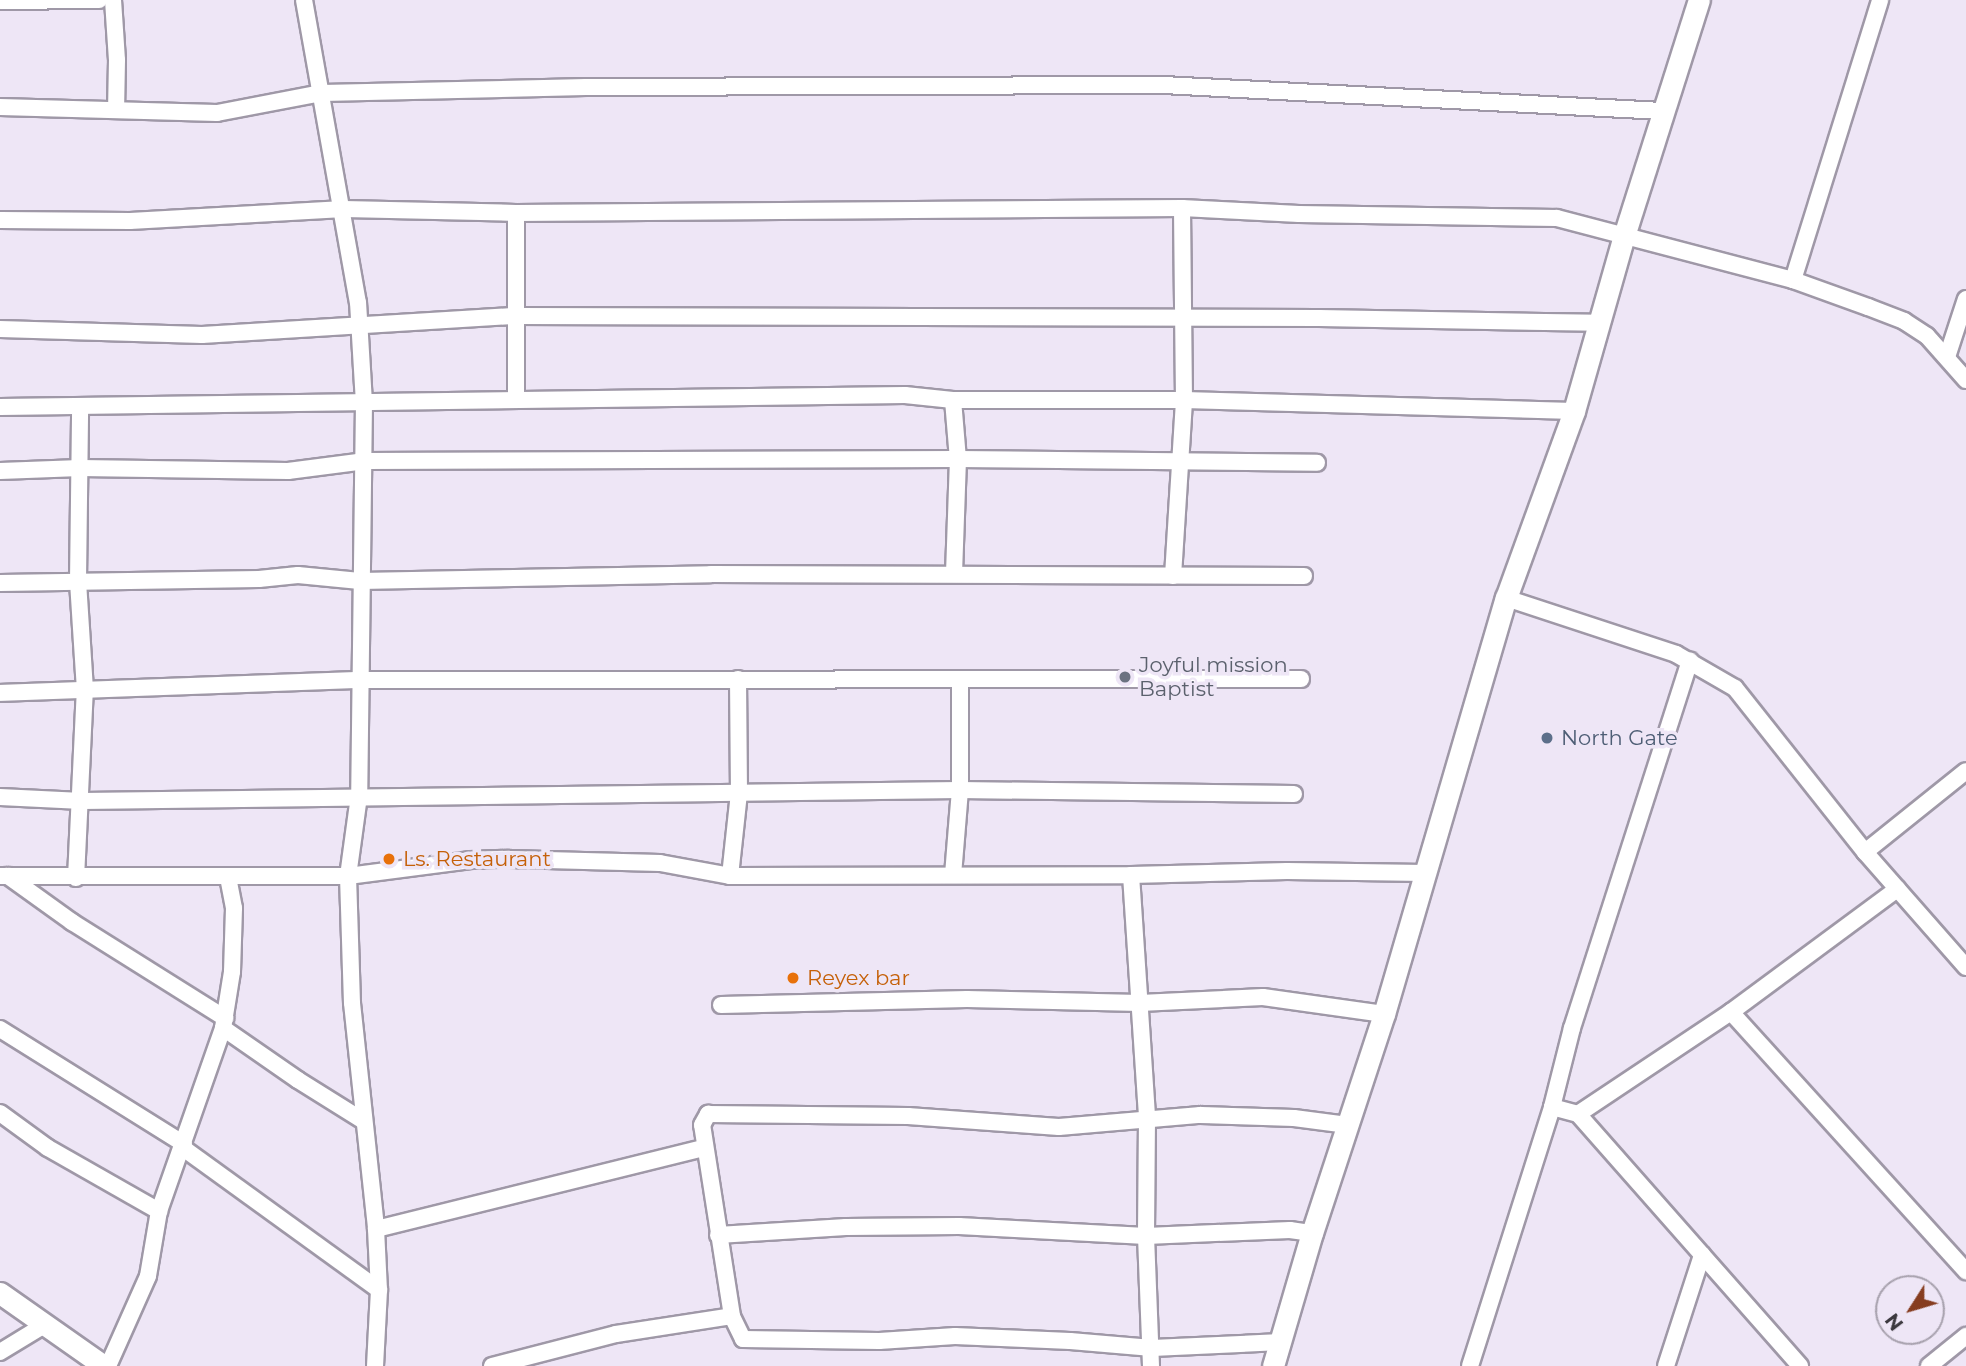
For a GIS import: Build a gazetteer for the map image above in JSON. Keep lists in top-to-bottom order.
{
  "places": [
    "Joyful mission Baptist",
    "North Gate",
    "Ls. Restaurant",
    "Reyex bar"
  ],
  "north": "bottom left"
}
